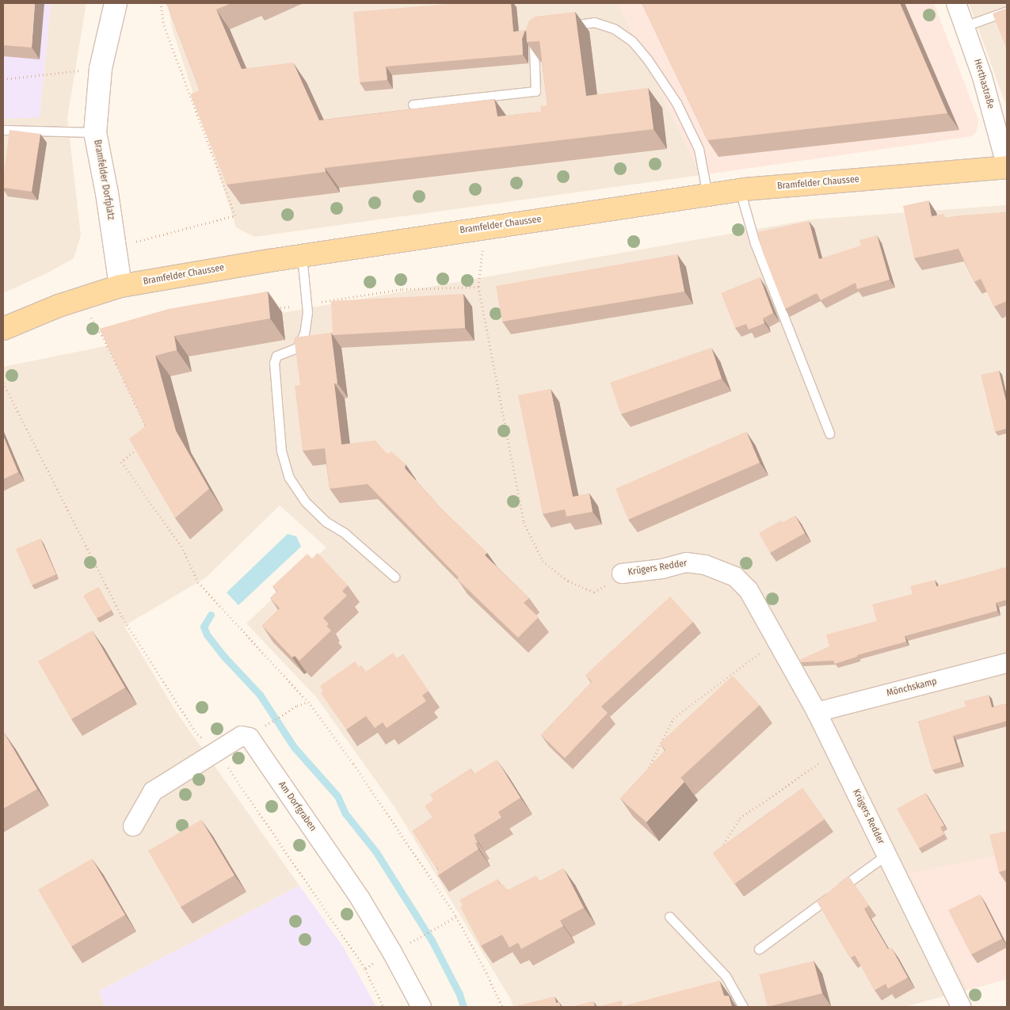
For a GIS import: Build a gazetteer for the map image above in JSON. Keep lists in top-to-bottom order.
{
  "streets": {
    "main road": ["Bramfelder Chaussee"],
    "street": [
      "Herthastraße",
      "Bramfelder Dorfplatz",
      "Krügers Redder",
      "Mönchskamp",
      "Am Dorfgraben"
    ]
  },
  "crossings": [
    ["Herthastraße", "Bramfelder Chaussee"],
    ["Bramfelder Dorfplatz", "Bramfelder Chaussee"],
    ["Bramfelder Chaussee", "Krügers Redder"],
    ["Krügers Redder", "Mönchskamp"]
  ]
}
